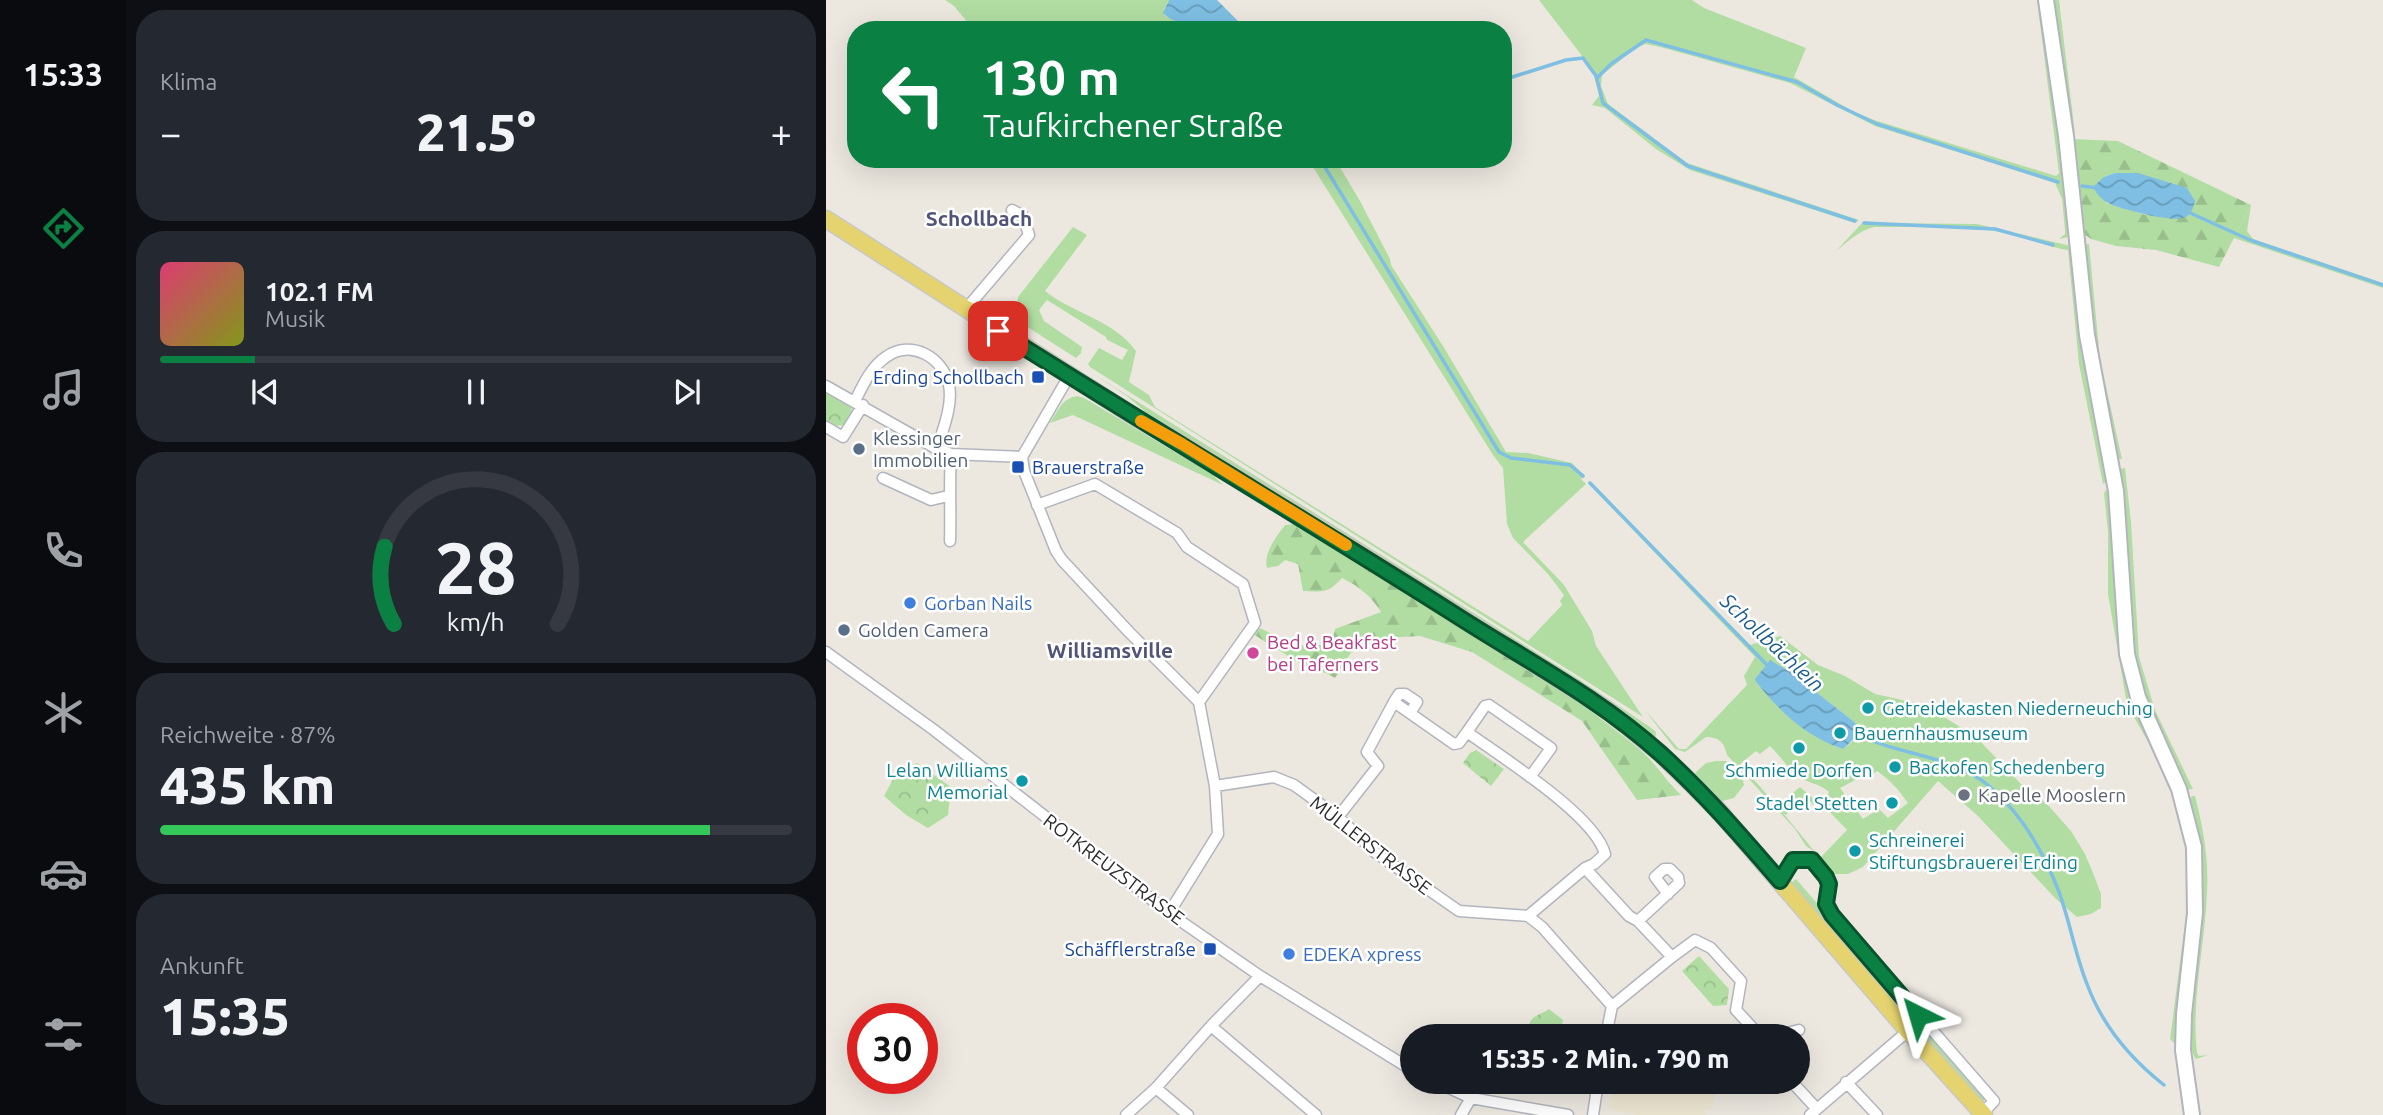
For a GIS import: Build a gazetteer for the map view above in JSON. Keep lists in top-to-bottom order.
{
  "streets": {
    "street": ["MÜLLERSTRASSE", "ROTKREUZSTRASSE"]
  },
  "districts": ["Schollbach", "Williamsville"],
  "water": ["Schollbächlein"],
  "places": {
    "transit": ["Erding Schollbach", "Brauerstraße", "Schäfflerstraße"],
    "other": [
      "Klessinger Immobilien",
      "Gorban Nails",
      "Golden Camera",
      "Bed & Beakfast bei Taferners",
      "Getreidekasten Niederneuching",
      "Bauernhausmuseum",
      "Schmiede Dorfen",
      "Backofen Schedenberg",
      "Lelan Williams Memorial",
      "Kapelle Mooslern",
      "Stadel Stetten",
      "Schreinerei Stiftungsbrauerei Erding",
      "EDEKA xpress"
    ]
  },
  "page": {
    "tabs": "15:33",
    "tile": [
      "Klima",
      ["Reichweite · 87%", "435 km"],
      ["Ankunft", "15:35"]
    ],
    "turn": ["130 m", "Taufkirchener Straße"],
    "heat": ["−", "21.5°", "+"],
    "song": ["102.1 FM", "Musik"],
    "limit": "30",
    "trip": "15:35 · 2 Min. · 790 m",
    "gauge": ["28", "km/h"]
  }
}
